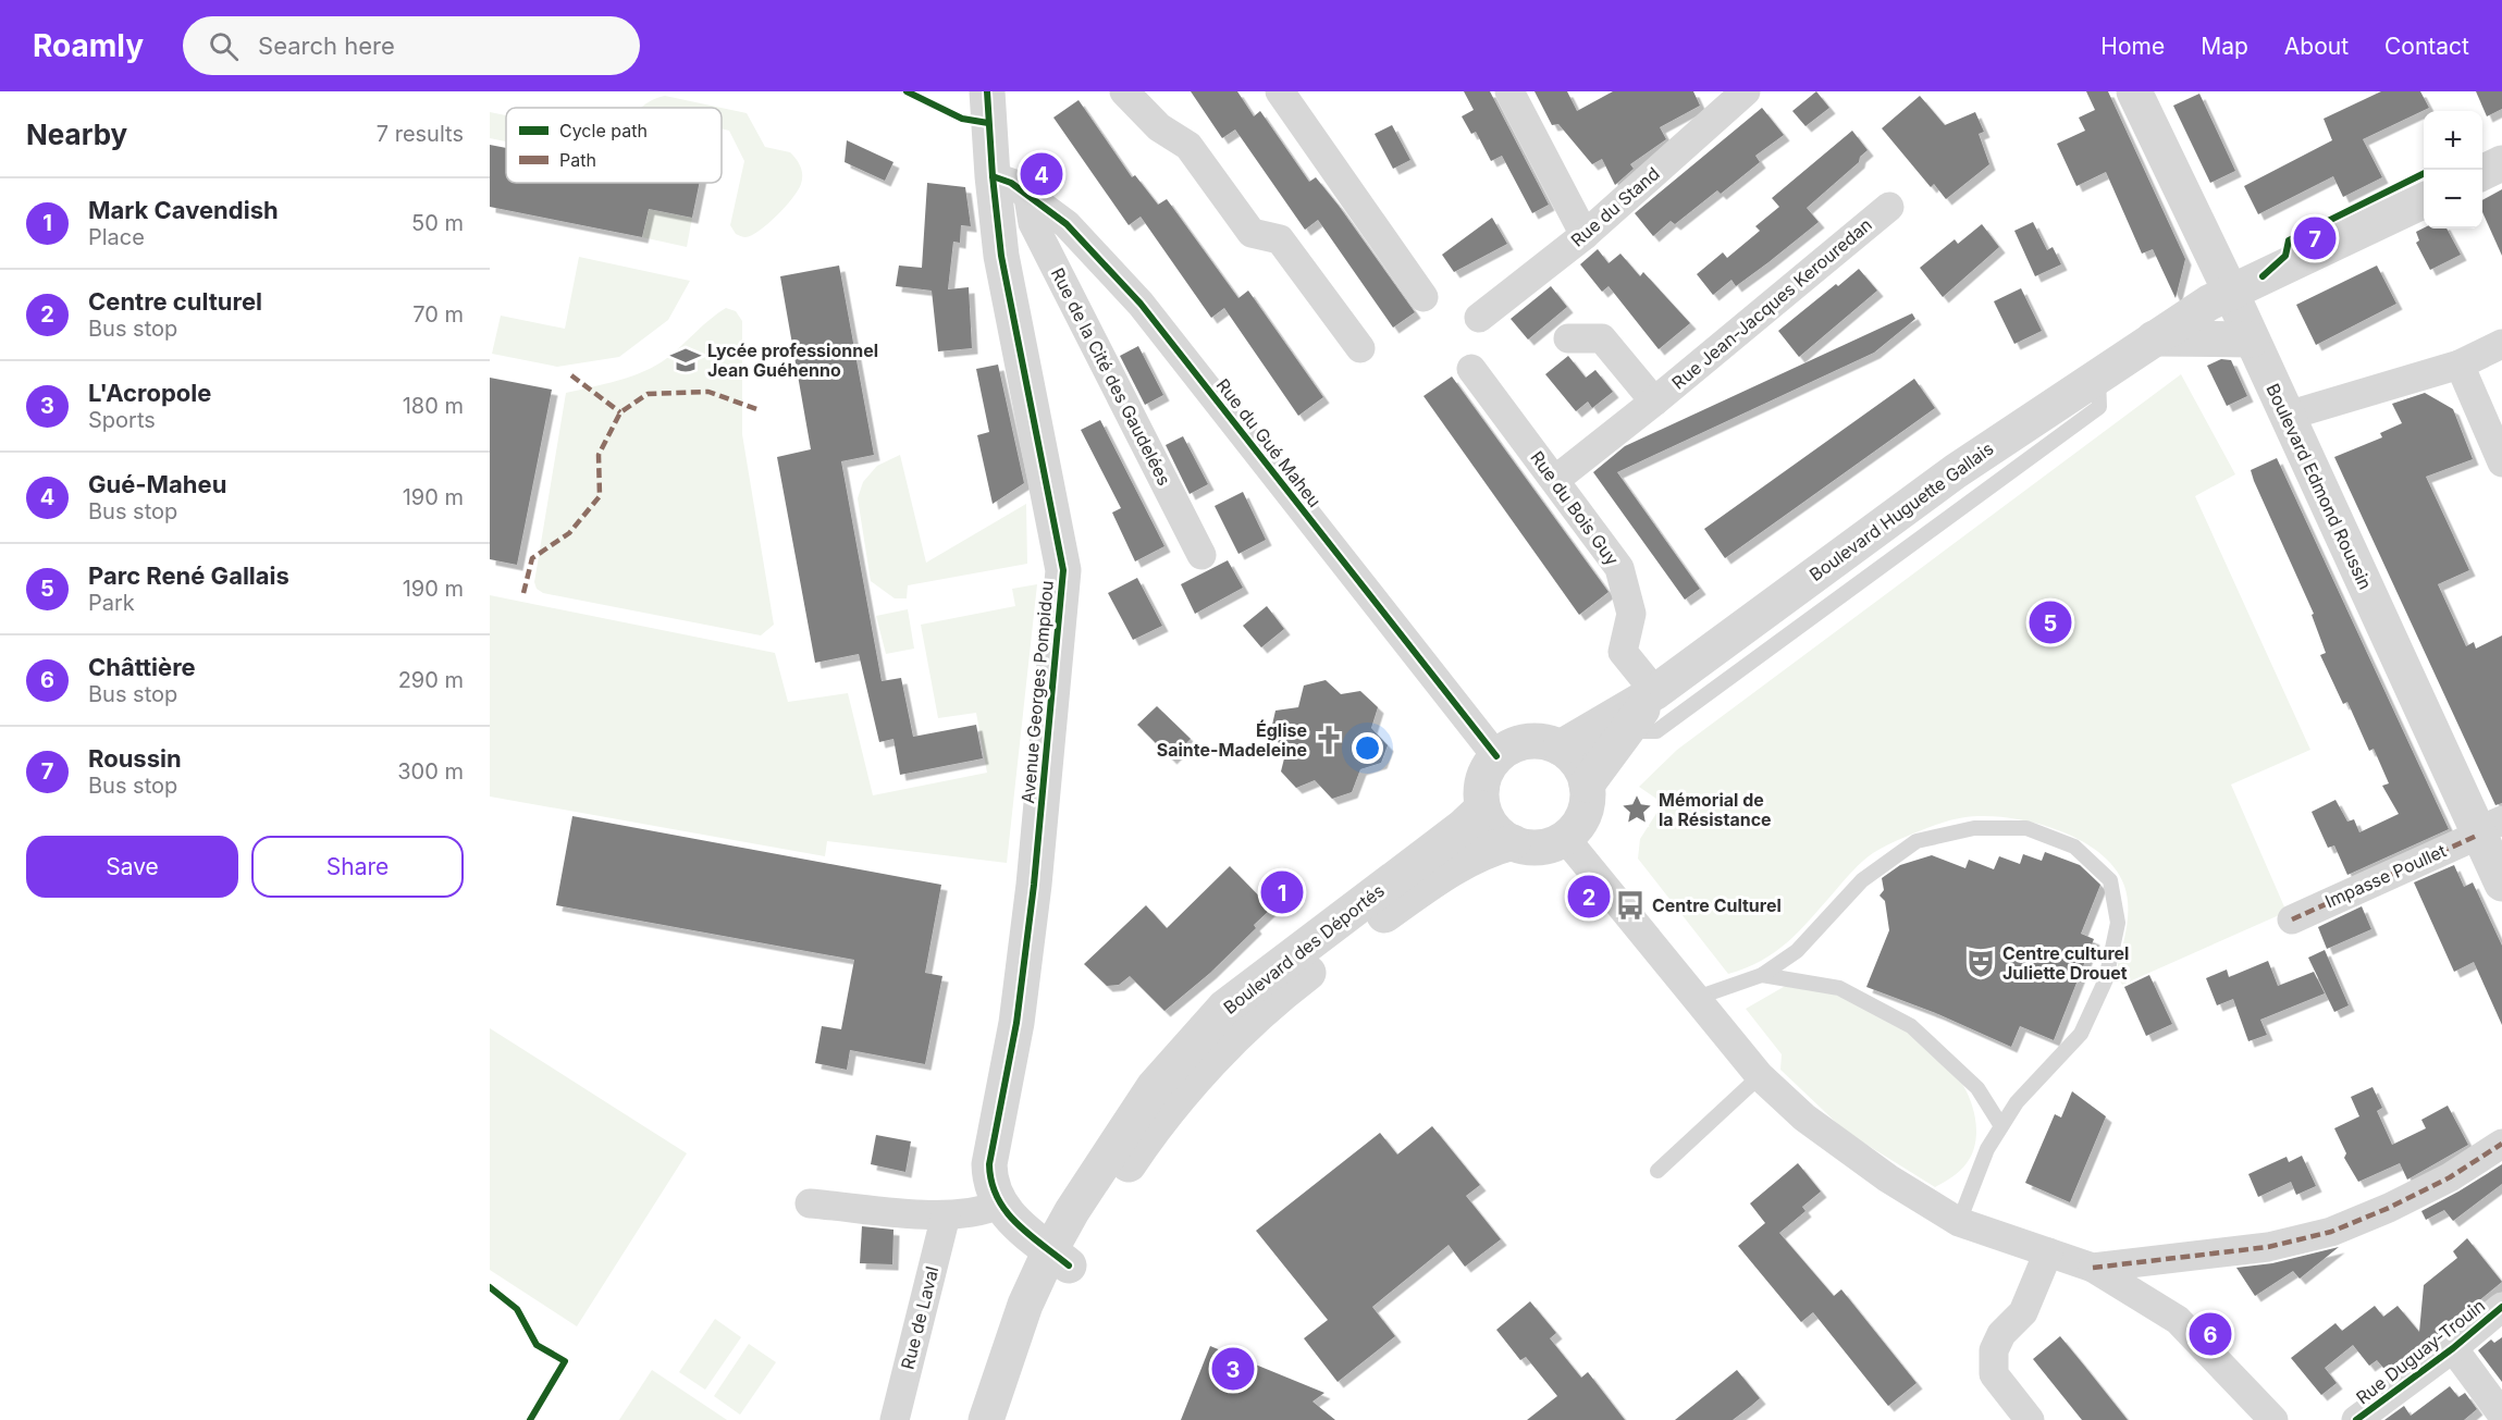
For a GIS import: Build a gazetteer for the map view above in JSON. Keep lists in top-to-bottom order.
{
  "streets": {
    "street": [
      "Rue du Stand",
      "Rue Jean-Jacques Kerouredan",
      "Rue de la Cité des Gaudelées",
      "Rue du Gué Maheu",
      "Boulevard Edmond Roussin",
      "Rue du Bois Guy",
      "Boulevard Huguette Gallais",
      "Avenue Georges Pompidou",
      "Impasse Poullet",
      "Boulevard des Déportés",
      "Rue de Laval",
      "Rue Duguay-Trouin"
    ]
  },
  "crossings": [
    ["Rue Jean-Jacques Kerouredan", "Rue du Bois Guy"],
    ["Rue de la Cité des Gaudelées", "Rue du Gué Maheu"],
    ["Rue du Gué Maheu", "Boulevard Huguette Gallais"],
    ["Rue du Gué Maheu", "Avenue Georges Pompidou"],
    ["Rue du Gué Maheu", "Boulevard des Déportés"],
    ["Boulevard Edmond Roussin", "Boulevard Huguette Gallais"],
    ["Boulevard Edmond Roussin", "Impasse Poullet"],
    ["Rue du Bois Guy", "Boulevard Huguette Gallais"],
    ["Boulevard Huguette Gallais", "Boulevard des Déportés"],
    ["Avenue Georges Pompidou", "Boulevard des Déportés"]
  ],
  "places": {
    "school or university": ["Lycée professionnel Jean Guéhenno"],
    "church": ["Église Sainte-Madeleine"],
    "place": ["Mémorial de la Résistance"],
    "bus stop": ["Centre Culturel"],
    "theatre": ["Centre culturel Juliette Drouet"]
  },
  "legend": ["Cycle path", "Path"],
  "page": {
    "header": "Roamly",
    "search": "Search here",
    "nav": [
      "Home",
      "Map",
      "About",
      "Contact"
    ],
    "heading": ["Nearby", "7 results"],
    "map_buttons": ["+", "−"],
    "pins": [
      "4",
      "7",
      "5",
      "1",
      "2",
      "6",
      "3"
    ],
    "list": [
      {
        "mark": "1",
        "name": "Mark Cavendish",
        "note": "Place",
        "value": "50 m"
      },
      {
        "mark": "2",
        "name": "Centre culturel",
        "note": "Bus stop",
        "value": "70 m"
      },
      {
        "mark": "3",
        "name": "L'Acropole",
        "note": "Sports",
        "value": "180 m"
      },
      {
        "mark": "4",
        "name": "Gué-Maheu",
        "note": "Bus stop",
        "value": "190 m"
      },
      {
        "mark": "5",
        "name": "Parc René Gallais",
        "note": "Park",
        "value": "190 m"
      },
      {
        "mark": "6",
        "name": "Châttière",
        "note": "Bus stop",
        "value": "290 m"
      },
      {
        "mark": "7",
        "name": "Roussin",
        "note": "Bus stop",
        "value": "300 m"
      }
    ],
    "buttons": ["Save", "Share"]
  }
}
